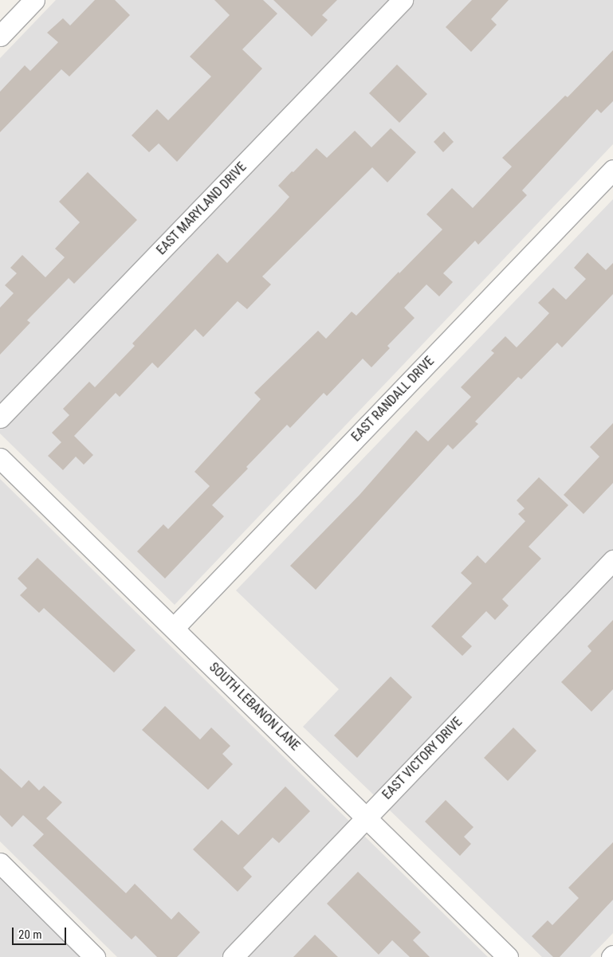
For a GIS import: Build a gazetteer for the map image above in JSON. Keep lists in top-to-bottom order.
{
  "streets": {
    "street": [
      "EAST MARYLAND DRIVE",
      "EAST RANDALL DRIVE",
      "SOUTH LEBANON LANE",
      "EAST VICTORY DRIVE"
    ]
  },
  "crossings": [
    ["EAST RANDALL DRIVE", "SOUTH LEBANON LANE"],
    ["SOUTH LEBANON LANE", "EAST VICTORY DRIVE"]
  ],
  "scale_bar": "20 m"
}
